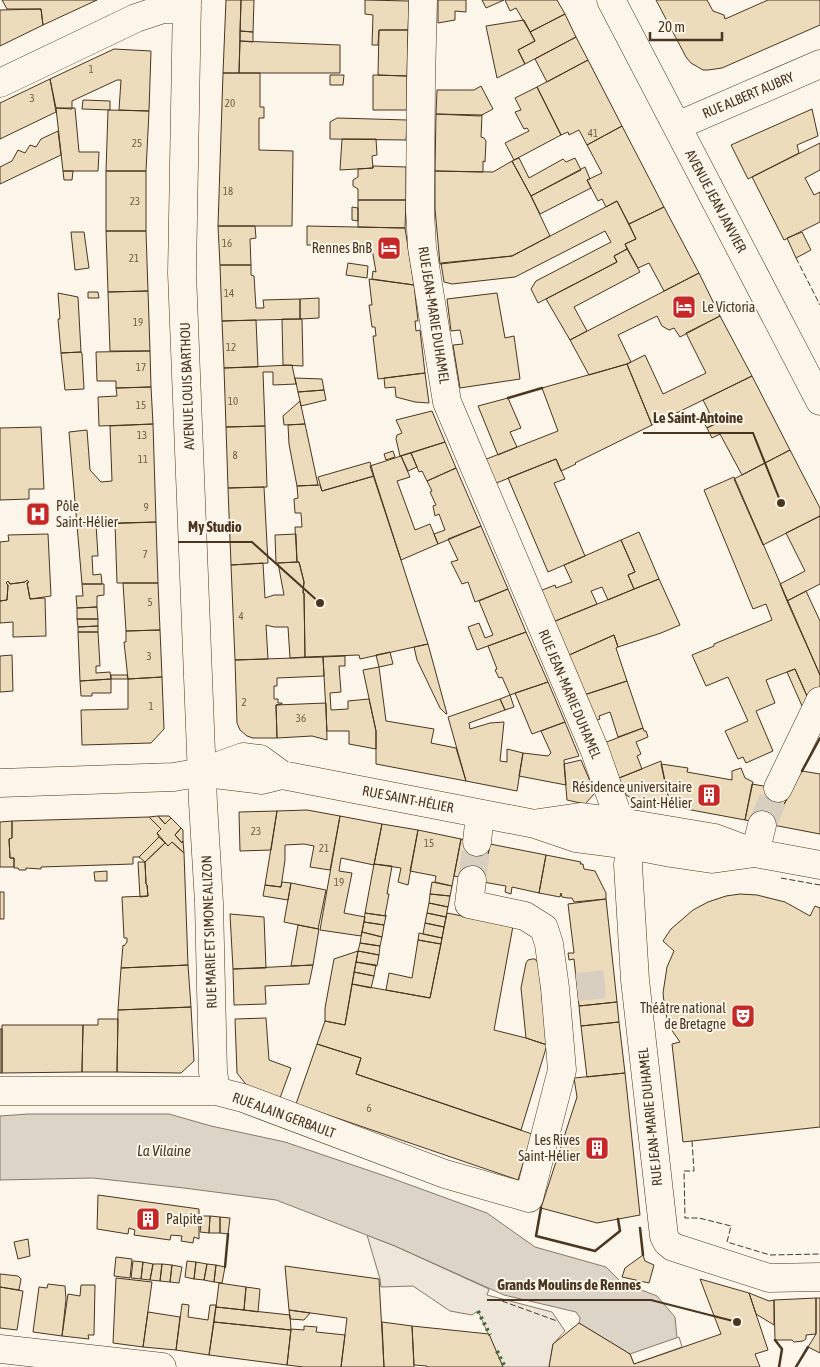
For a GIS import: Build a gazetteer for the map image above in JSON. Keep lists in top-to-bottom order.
{
  "streets": {
    "street": [
      "RUE ALBERT AUBRY",
      "AVENUE JEAN JANVIER",
      "RUE JEAN-MARIE DUHAMEL",
      "AVENUE LOUIS BARTHOU",
      "RUE SAINT-HÉLIER",
      "RUE MARIE ET SIMONE ALIZON",
      "RUE ALAIN GERBAULT"
    ]
  },
  "crossings": [
    ["RUE ALBERT AUBRY", "AVENUE JEAN JANVIER"],
    ["RUE JEAN-MARIE DUHAMEL", "RUE SAINT-HÉLIER"],
    ["AVENUE LOUIS BARTHOU", "RUE SAINT-HÉLIER"],
    ["AVENUE LOUIS BARTHOU", "RUE MARIE ET SIMONE ALIZON"],
    ["RUE SAINT-HÉLIER", "RUE MARIE ET SIMONE ALIZON"],
    ["RUE MARIE ET SIMONE ALIZON", "RUE ALAIN GERBAULT"]
  ],
  "water": ["La Vilaine"],
  "places": {
    "hotel": ["Rennes BnB", "Le Victoria"],
    "other": ["Le Saint-Antoine", "My Studio", "Grands Moulins de Rennes"],
    "hospital": ["Pôle Saint-Hélier"],
    "building": ["Résidence universitaire Saint-Hélier", "Les Rives Saint-Hélier", "Palpite"],
    "theatre": ["Théâtre national de Bretagne"]
  },
  "house_numbers": [
    "1",
    "3",
    "20",
    "41",
    "25",
    "18",
    "23",
    "16",
    "21",
    "14",
    "19",
    "12",
    "17",
    "10",
    "15",
    "13",
    "8",
    "11",
    "9",
    "7",
    "5",
    "4",
    "3",
    "2",
    "1",
    "36",
    "23",
    "15",
    "21",
    "19",
    "6"
  ],
  "scale_bar": "20 m"
}
